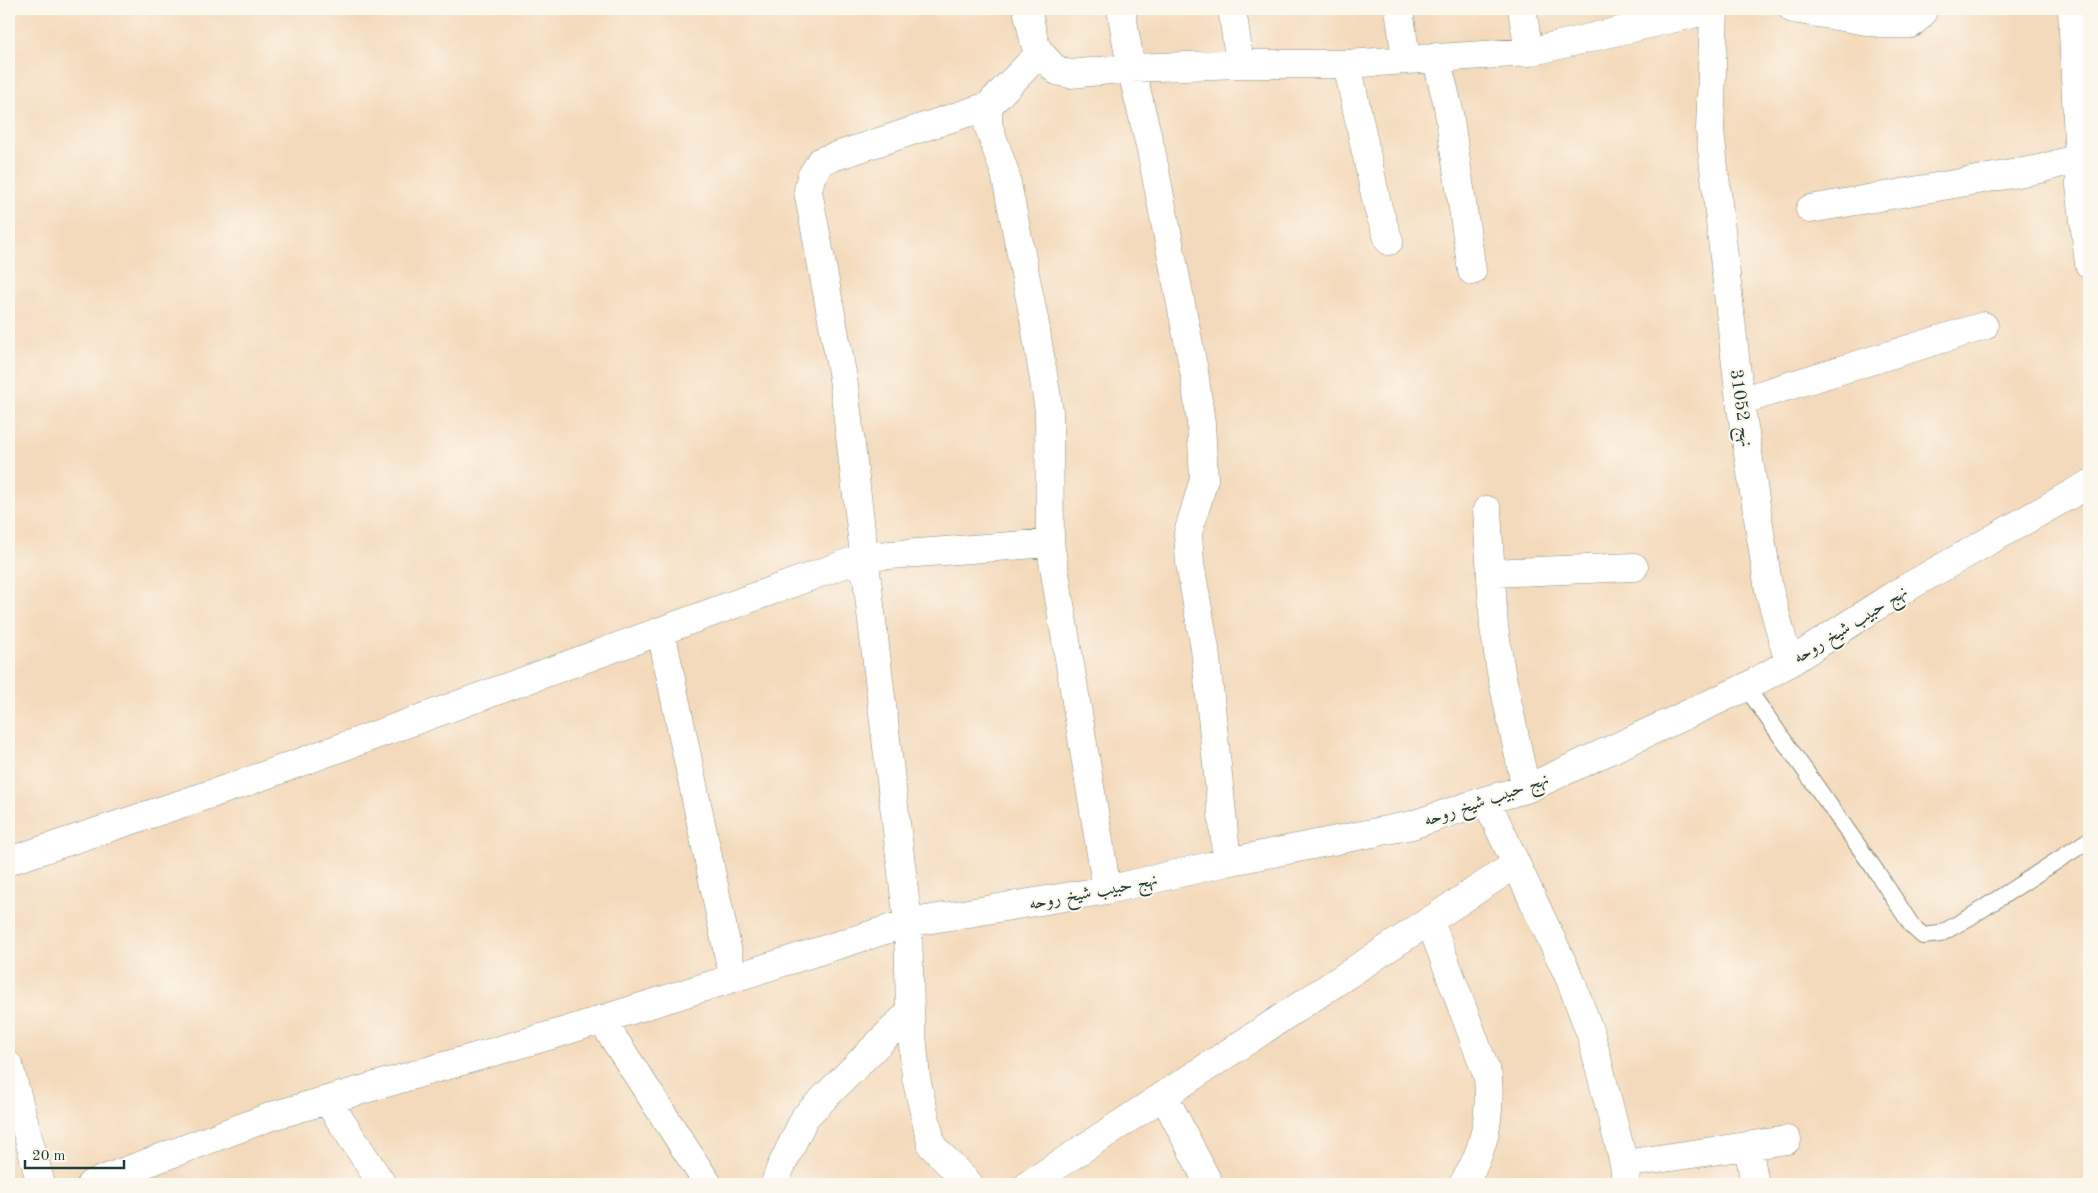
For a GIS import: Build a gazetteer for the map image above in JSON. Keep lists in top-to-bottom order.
{
  "streets": {
    "street": ["نهج 31052", "نهج حبيب شيخ روحه"]
  },
  "crossings": [
    ["نهج 31052", "نهج حبيب شيخ روحه"]
  ],
  "scale_bar": "20 m"
}
